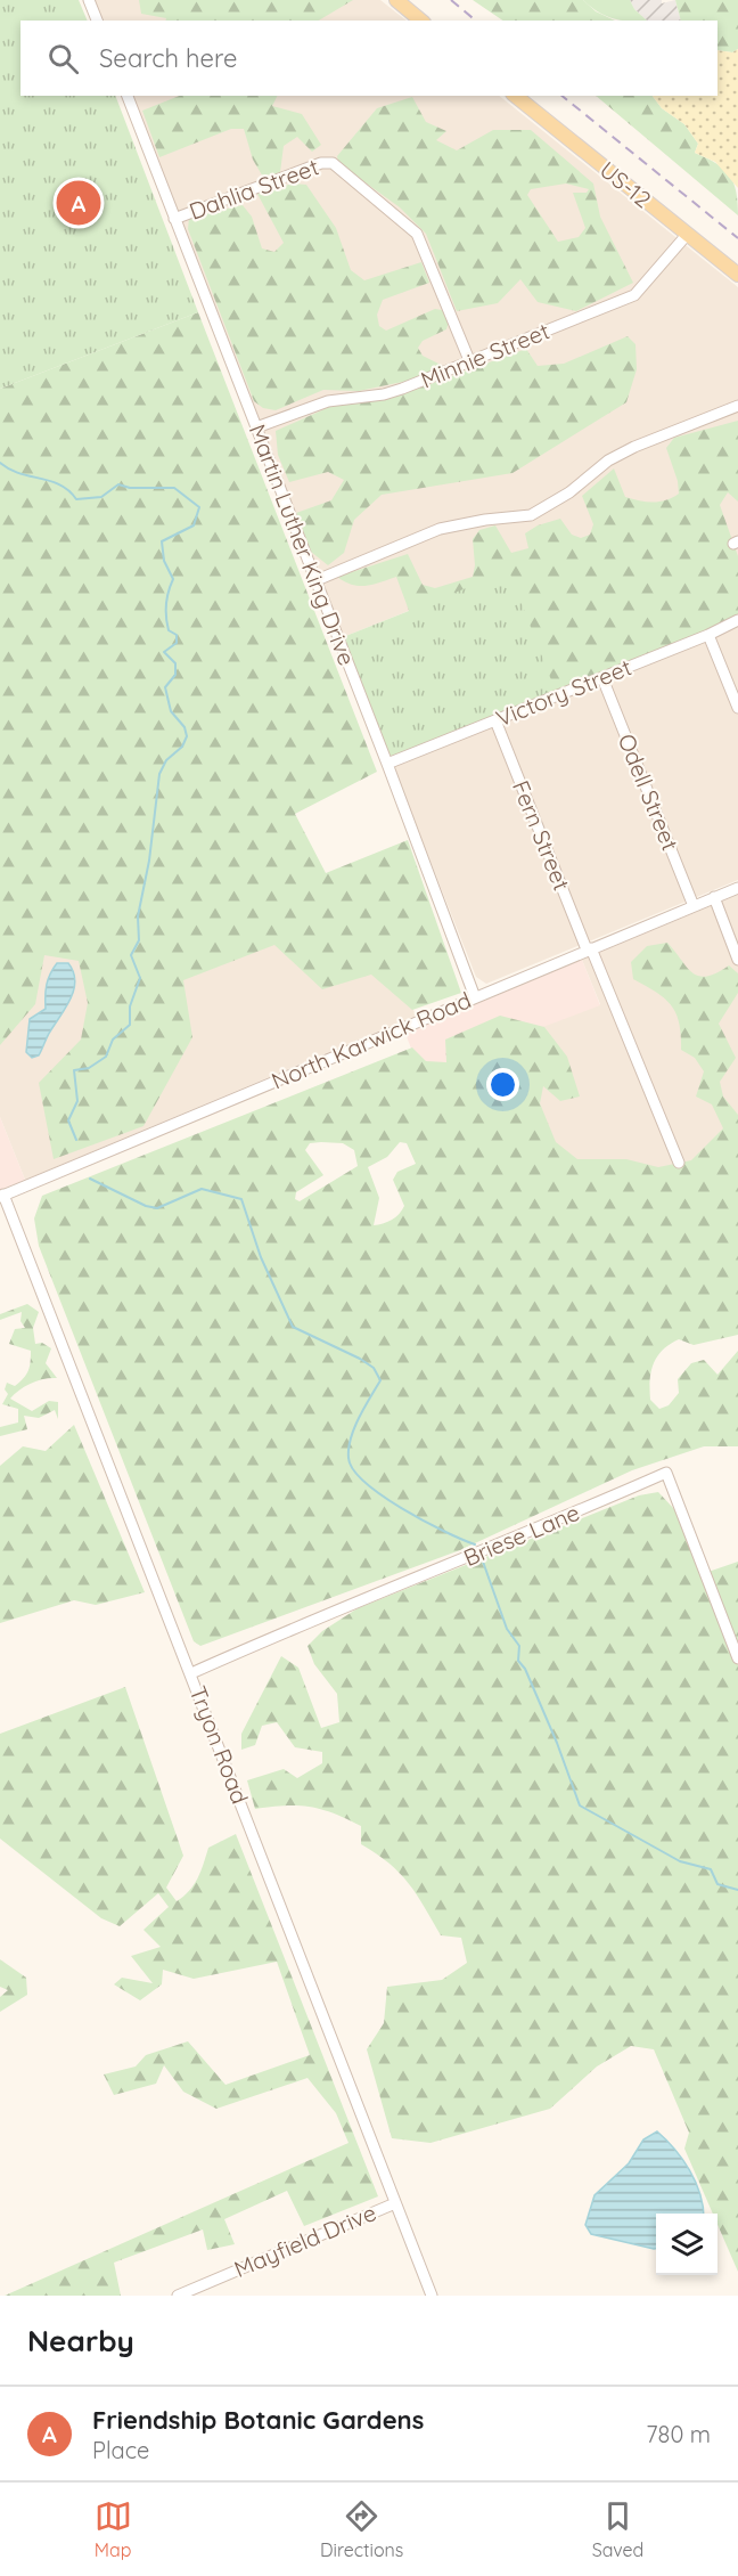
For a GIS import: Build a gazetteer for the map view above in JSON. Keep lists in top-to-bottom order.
{
  "streets": {
    "main road": ["US-12"],
    "street": [
      "Dahlia Street",
      "Minnie Street",
      "Martin Luther King Drive",
      "Victory Street",
      "Odell Street",
      "Fern Street",
      "North Karwick Road",
      "Briese Lane",
      "Tryon Road",
      "Mayfield Drive"
    ]
  },
  "crossings": [
    ["US-12", "Minnie Street"],
    ["Dahlia Street", "Minnie Street"],
    ["Dahlia Street", "Martin Luther King Drive"],
    ["Minnie Street", "Martin Luther King Drive"],
    ["Martin Luther King Drive", "Victory Street"],
    ["Martin Luther King Drive", "North Karwick Road"],
    ["Victory Street", "Odell Street"],
    ["Victory Street", "Fern Street"],
    ["Odell Street", "North Karwick Road"],
    ["Fern Street", "North Karwick Road"],
    ["North Karwick Road", "Tryon Road"],
    ["Briese Lane", "Tryon Road"],
    ["Tryon Road", "Mayfield Drive"]
  ],
  "page": {
    "search": "Search here",
    "pins": "A",
    "heading": "Nearby",
    "list": [
      {
        "mark": "A",
        "name": "Friendship Botanic Gardens",
        "note": "Place",
        "value": "780 m"
      }
    ],
    "nav": ["Map", "Directions", "Saved"]
  }
}
